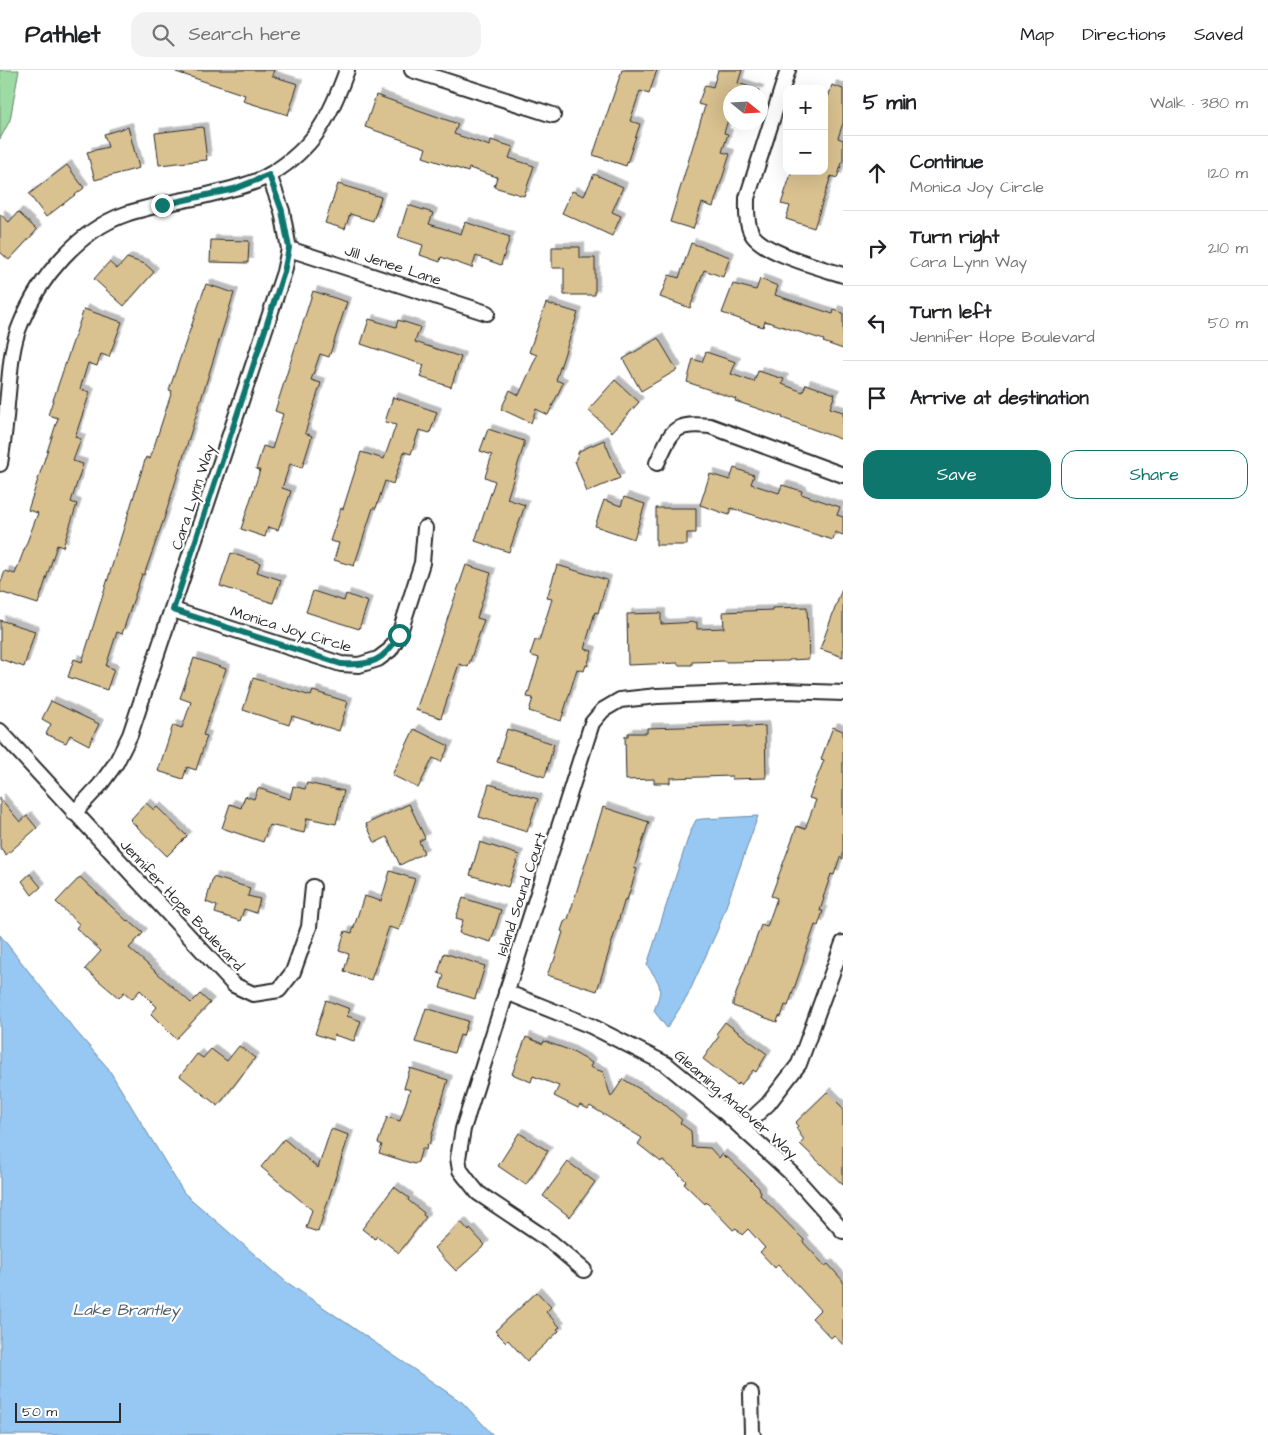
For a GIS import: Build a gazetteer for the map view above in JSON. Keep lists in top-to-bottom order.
{
  "streets": {
    "street": [
      "Jill Jenee Lane",
      "Cara Lynn Way",
      "Monica Joy Circle",
      "Island Sound Court",
      "Jennifer Hope Boulevard",
      "Gleaming Andover Way"
    ]
  },
  "crossings": [
    ["Jill Jenee Lane", "Cara Lynn Way"],
    ["Cara Lynn Way", "Monica Joy Circle"],
    ["Cara Lynn Way", "Jennifer Hope Boulevard"],
    ["Island Sound Court", "Gleaming Andover Way"]
  ],
  "water": ["Lake Brantley"],
  "scale_bar": "50 m",
  "north": "right",
  "page": {
    "header": "Pathlet",
    "search": "Search here",
    "nav": ["Map", "Directions", "Saved"],
    "heading": ["5 min", "Walk · 380 m"],
    "map_buttons": ["+", "−"],
    "list": [
      ["Continue", "Monica Joy Circle", "120 m"],
      ["Turn right", "Cara Lynn Way", "210 m"],
      ["Turn left", "Jennifer Hope Boulevard", "50 m"],
      "Arrive at destination"
    ],
    "buttons": ["Save", "Share"],
    "scale": "50 m"
  }
}
